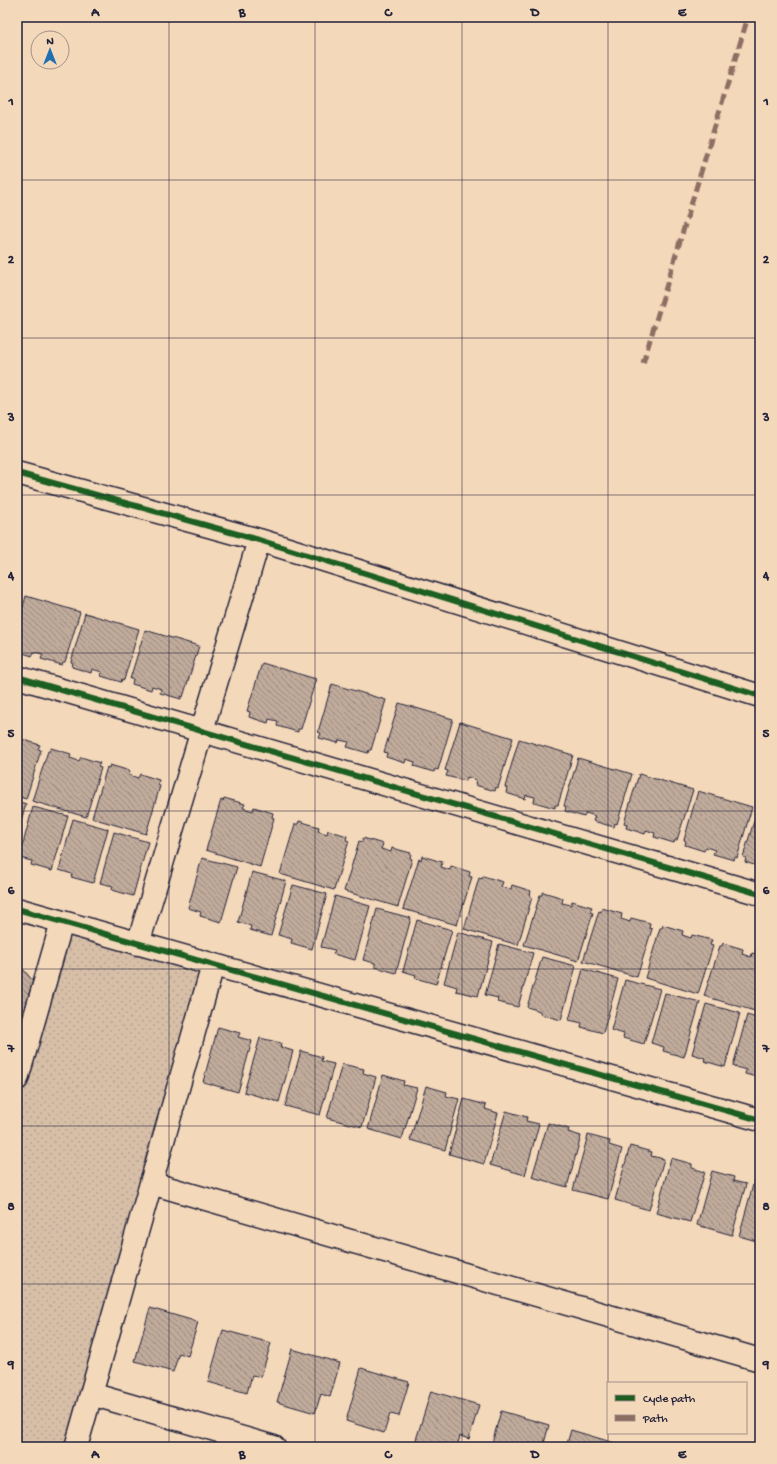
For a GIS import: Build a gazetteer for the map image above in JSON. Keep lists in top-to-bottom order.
{
  "legend": ["Cycle path", "Path"],
  "north": "top",
  "grid": {
    "columns": [
      "A",
      "B",
      "C",
      "D",
      "E"
    ],
    "rows": [
      "1",
      "2",
      "3",
      "4",
      "5",
      "6",
      "7",
      "8",
      "9"
    ]
  }
}
